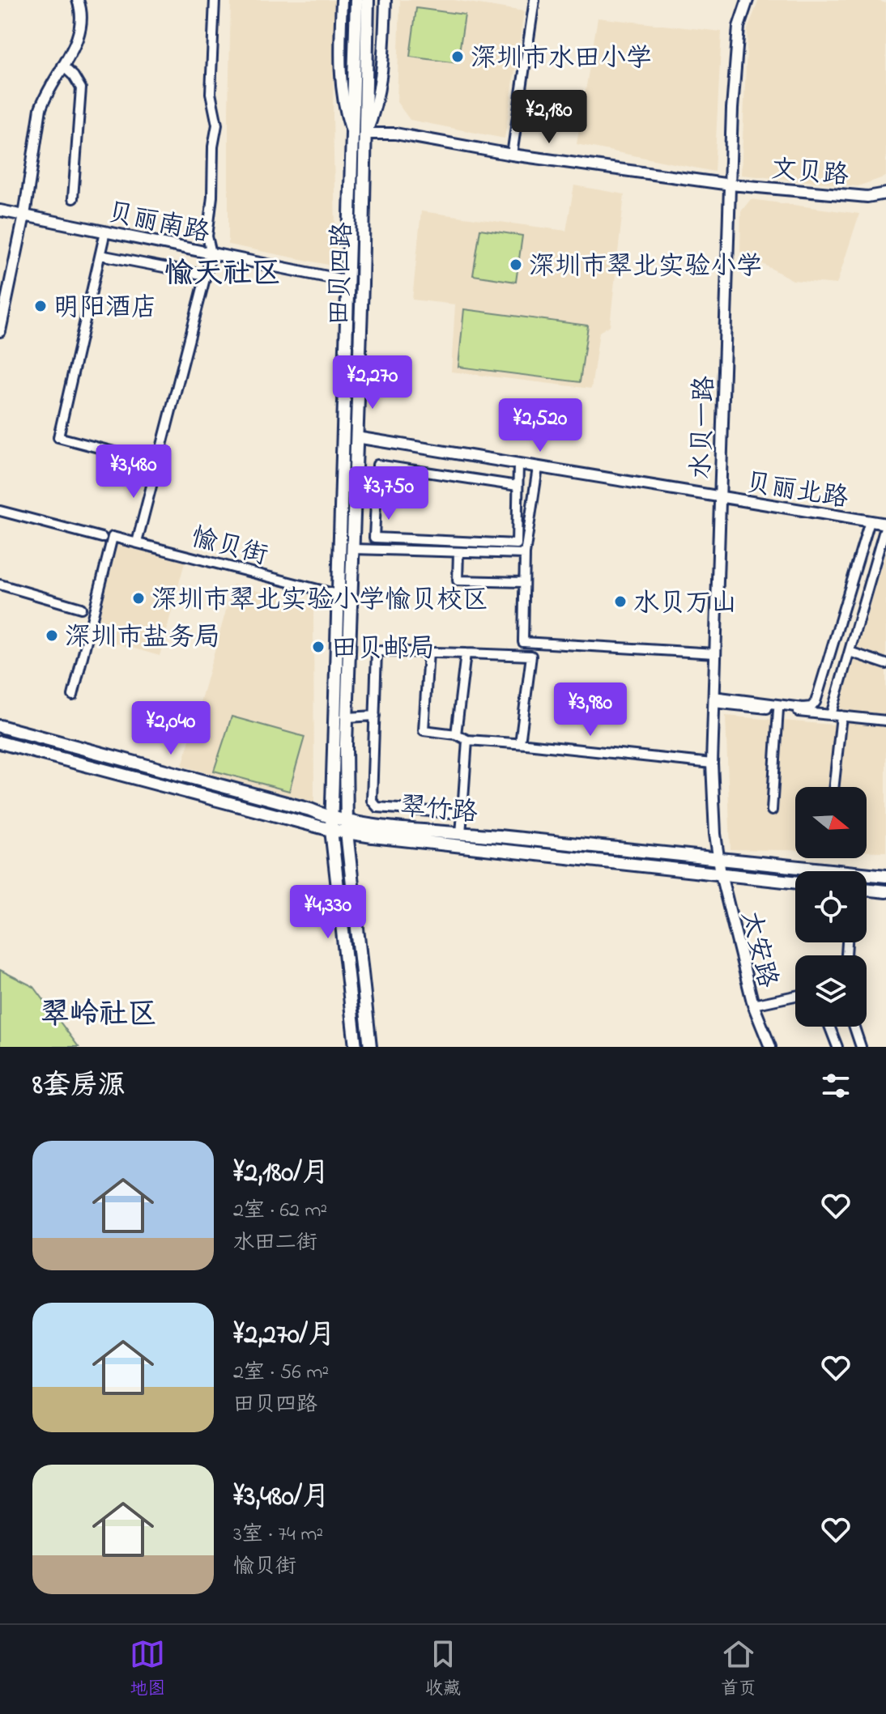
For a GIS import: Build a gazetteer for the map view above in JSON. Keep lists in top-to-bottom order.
{
  "streets": {
    "main road": ["田贝四路", "翠竹路"],
    "street": [
      "文贝路",
      "贝丽南路",
      "水贝一路",
      "贝丽北路",
      "愉贝街",
      "太安路"
    ]
  },
  "crossings": [
    ["文贝路", "田贝四路"],
    ["文贝路", "水贝一路"],
    ["贝丽南路", "田贝四路"],
    ["田贝四路", "贝丽北路"],
    ["田贝四路", "愉贝街"],
    ["田贝四路", "翠竹路"],
    ["水贝一路", "贝丽北路"],
    ["水贝一路", "翠竹路"],
    ["水贝一路", "太安路"],
    ["翠竹路", "太安路"]
  ],
  "districts": ["愉天社区", "翠岭社区"],
  "places": [
    "深圳市水田小学",
    "深圳市翠北实验小学",
    "明阳酒店",
    "深圳市翠北实验小学愉贝校区",
    "水贝万山",
    "深圳市盐务局",
    "田贝邮局"
  ],
  "north": "right",
  "page": {
    "price": [
      "¥2,180",
      "¥2,270",
      "¥2,520",
      "¥3,480",
      "¥3,750",
      "¥3,980",
      "¥2,040",
      "¥4,330"
    ],
    "heading": "8套房源",
    "list": [
      {
        "name": "¥2,180/月",
        "note": "2室 · 62 m² · 水田二街"
      },
      {
        "name": "¥2,270/月",
        "note": "2室 · 56 m² · 田贝四路"
      },
      {
        "name": "¥3,480/月",
        "note": "3室 · 74 m² · 愉贝街"
      }
    ],
    "tabs": ["地图", "收藏", "首页"]
  }
}
